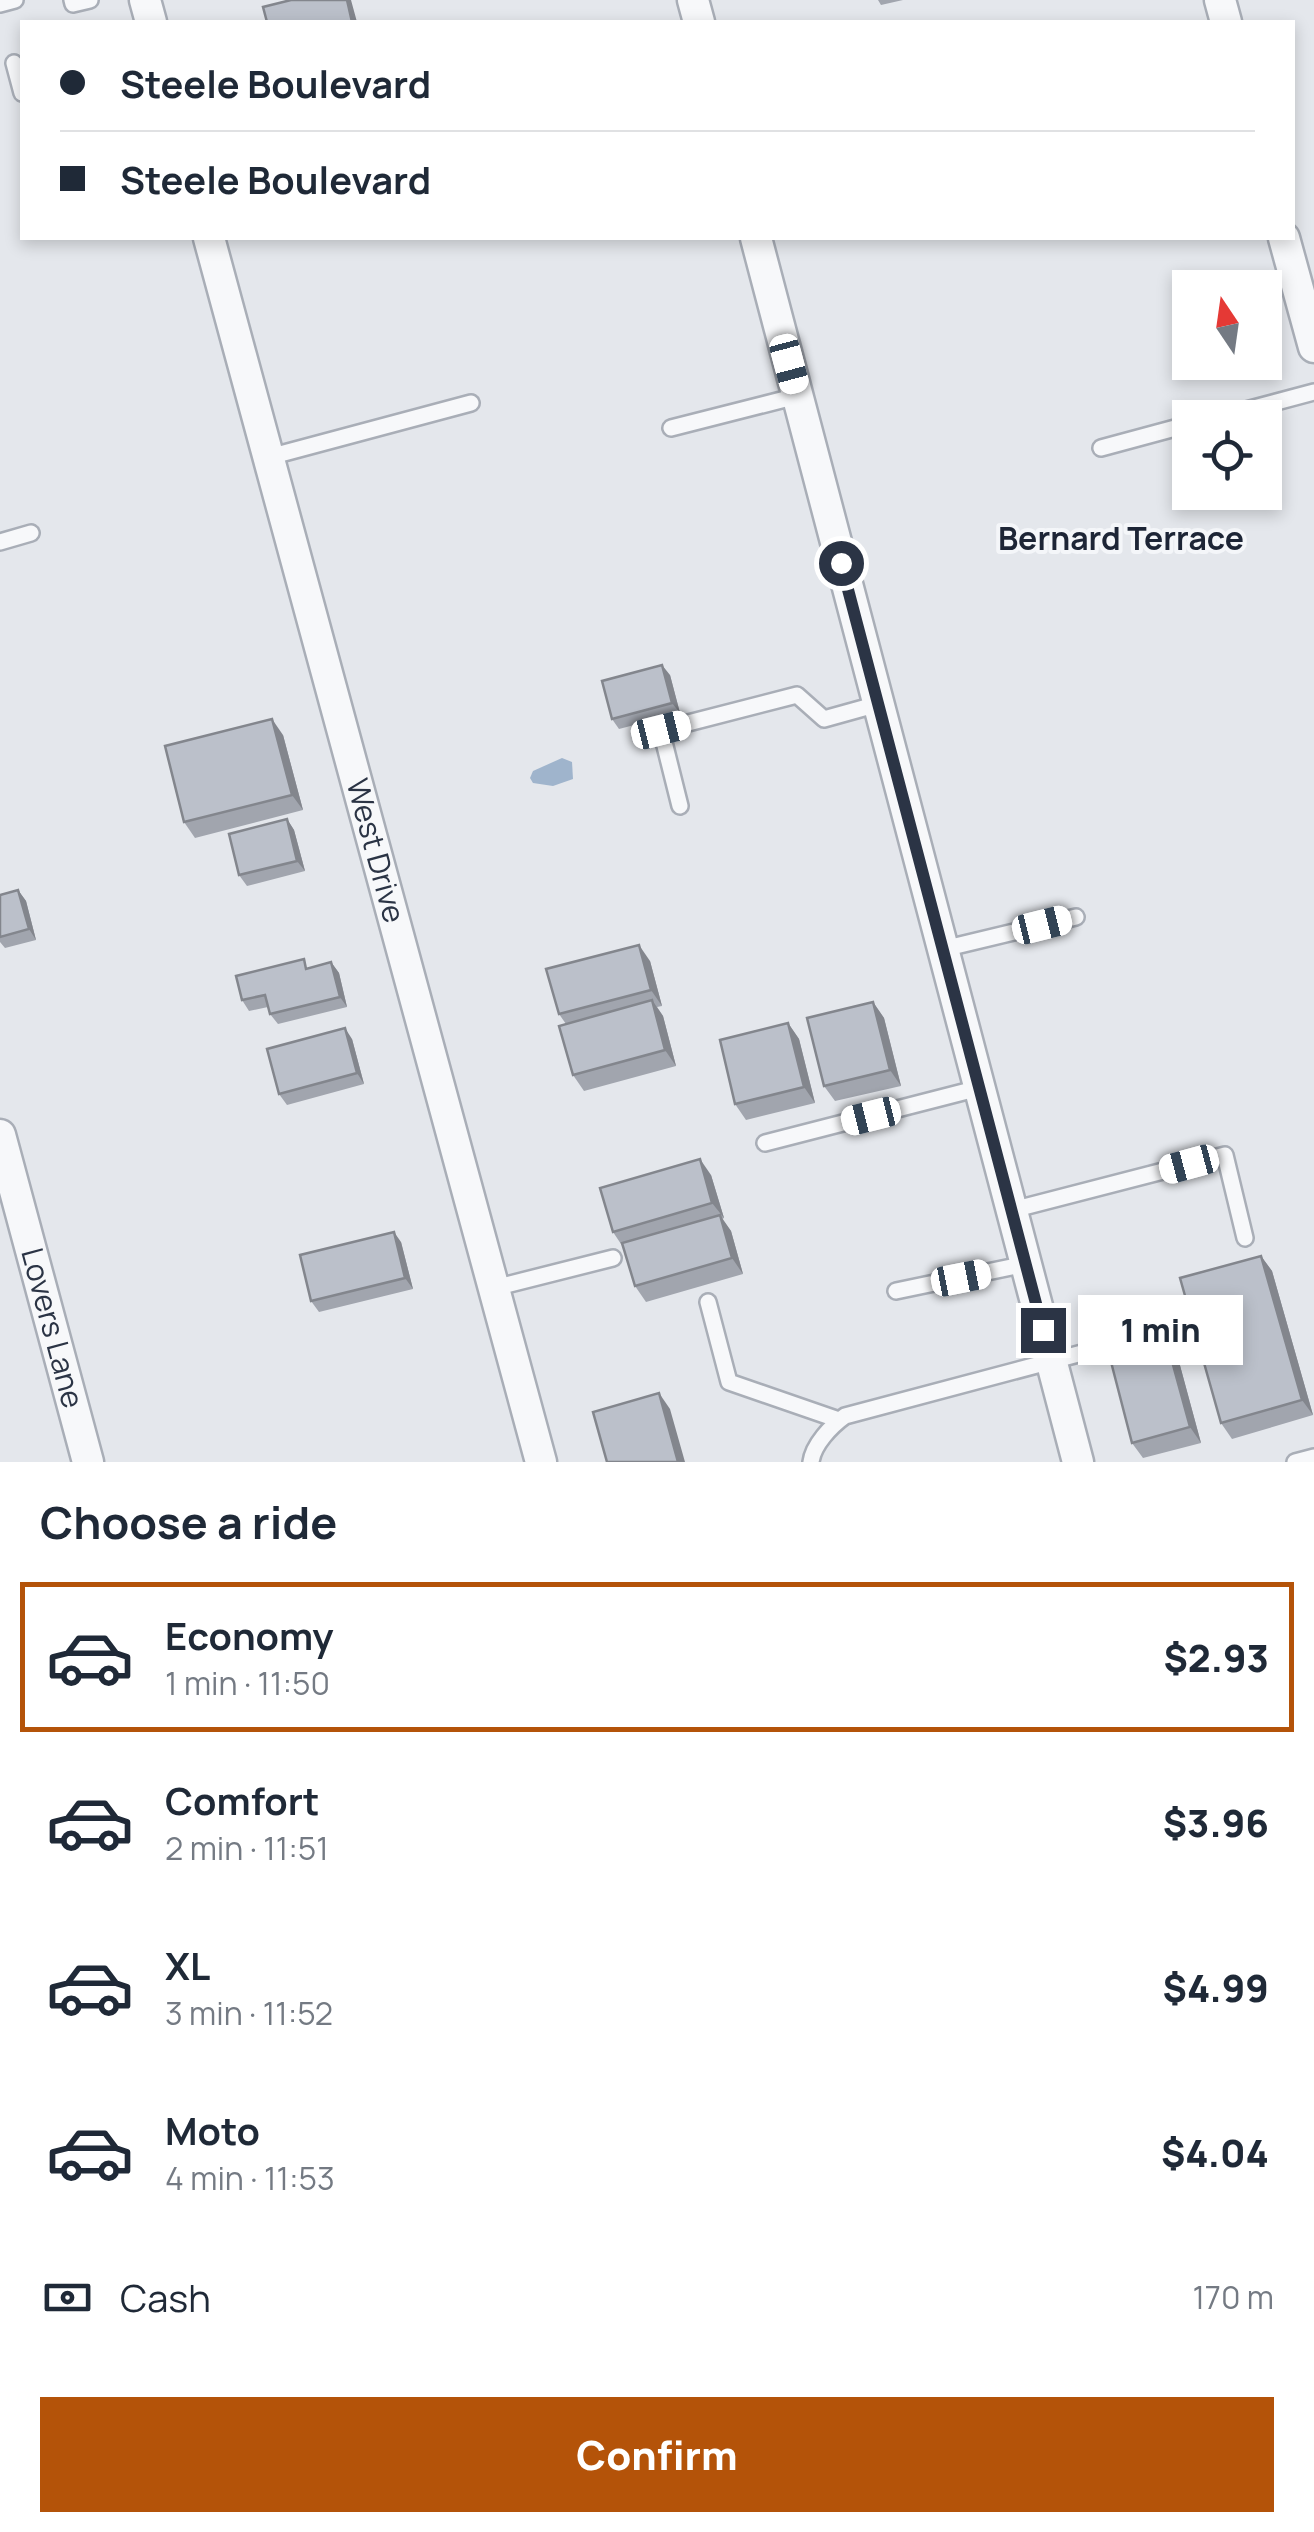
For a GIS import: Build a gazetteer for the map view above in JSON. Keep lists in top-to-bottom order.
{
  "streets": {
    "street": ["West Drive", "Lovers Lane"]
  },
  "districts": ["Bernard Terrace"],
  "north": "top",
  "page": {
    "banner": ["Steele Boulevard", "Steele Boulevard"],
    "bubble": "1 min",
    "heading": "Choose a ride",
    "list": [
      {
        "name": "Economy",
        "note": "1 min · 11:50",
        "value": "$2.93"
      },
      {
        "name": "Comfort",
        "note": "2 min · 11:51",
        "value": "$3.96"
      },
      {
        "name": "XL",
        "note": "3 min · 11:52",
        "value": "$4.99"
      },
      {
        "name": "Moto",
        "note": "4 min · 11:53",
        "value": "$4.04"
      }
    ],
    "pay": ["Cash", "170 m"],
    "buttons": "Confirm"
  }
}
